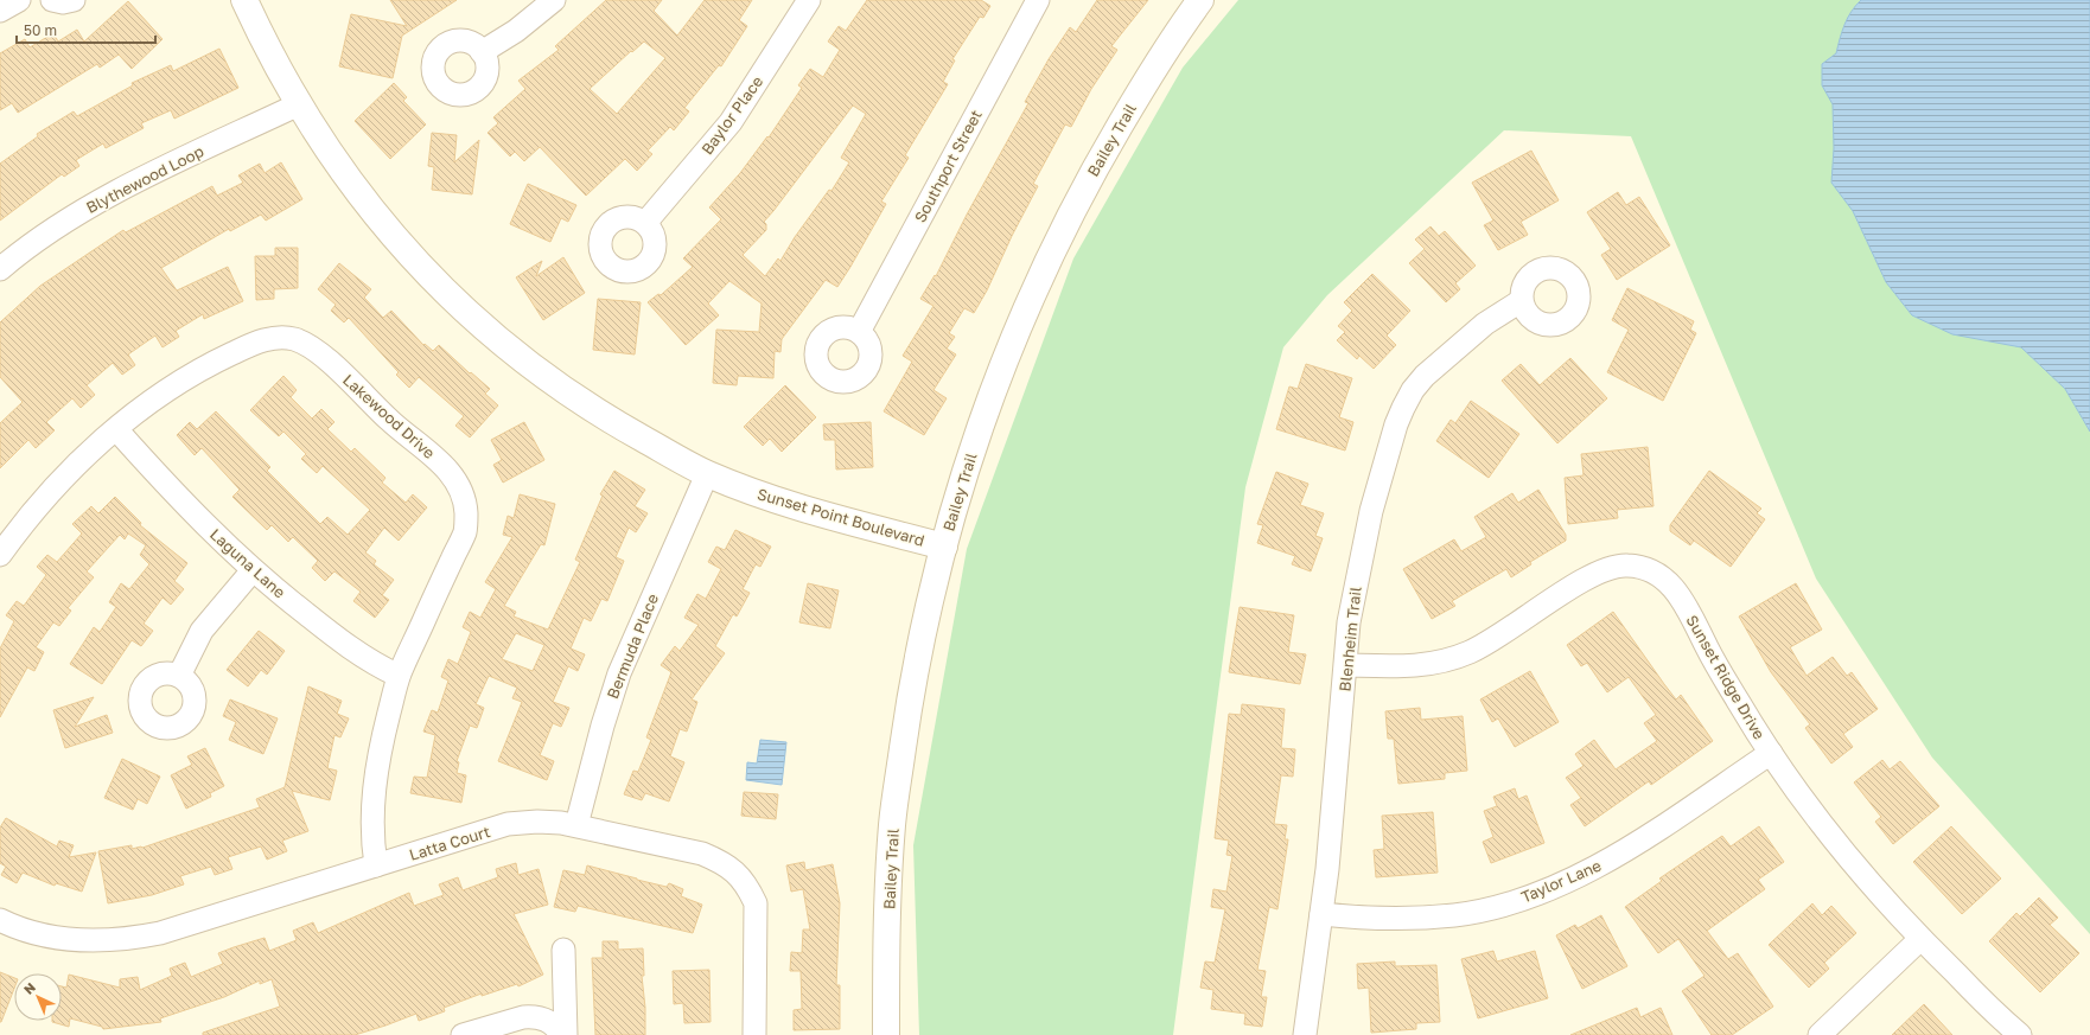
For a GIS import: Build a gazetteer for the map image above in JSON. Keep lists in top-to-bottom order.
{
  "streets": {
    "street": [
      "Baylor Place",
      "Bailey Trail",
      "Southport Street",
      "Blythewood Loop",
      "Lakewood Drive",
      "Sunset Point Boulevard",
      "Laguna Lane",
      "Blenheim Trail",
      "Bermuda Place",
      "Sunset Ridge Drive",
      "Latta Court",
      "Taylor Lane"
    ]
  },
  "crossings": [
    ["Bailey Trail", "Sunset Point Boulevard"],
    ["Blythewood Loop", "Sunset Point Boulevard"],
    ["Lakewood Drive", "Laguna Lane"],
    ["Lakewood Drive", "Latta Court"],
    ["Sunset Point Boulevard", "Bermuda Place"],
    ["Blenheim Trail", "Sunset Ridge Drive"],
    ["Blenheim Trail", "Taylor Lane"],
    ["Bermuda Place", "Latta Court"],
    ["Sunset Ridge Drive", "Taylor Lane"]
  ],
  "scale_bar": "50 m",
  "north": "top left"
}
